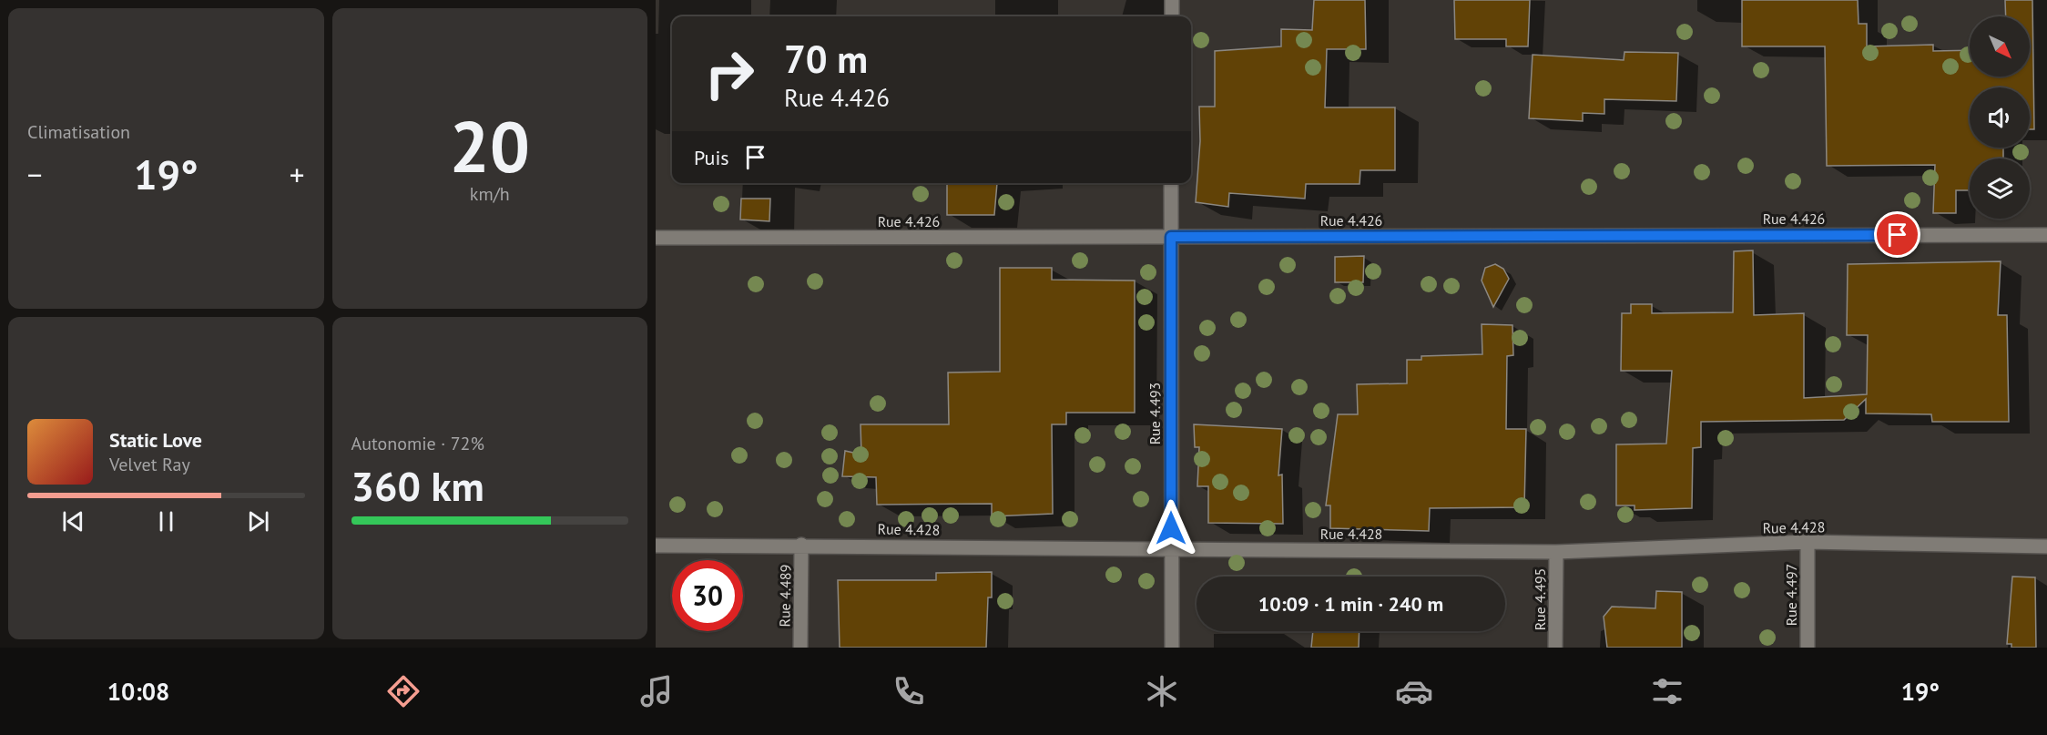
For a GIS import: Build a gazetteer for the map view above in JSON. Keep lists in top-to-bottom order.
{
  "streets": {
    "street": [
      "Rue 4.426",
      "Rue 4.493",
      "Rue 4.428",
      "Rue 4.497",
      "Rue 4.489",
      "Rue 4.495"
    ]
  },
  "crossings": [
    ["Rue 4.426", "Rue 4.493"],
    ["Rue 4.493", "Rue 4.428"],
    ["Rue 4.428", "Rue 4.497"],
    ["Rue 4.428", "Rue 4.489"],
    ["Rue 4.428", "Rue 4.495"]
  ],
  "north": "bottom right",
  "page": {
    "tile": [
      "Climatisation",
      ["20", "km/h"],
      ["Autonomie · 72%", "360 km"]
    ],
    "turn": ["70 m", "Rue 4.426"],
    "then": "Puis",
    "heat": ["−", "19°", "+"],
    "song": ["Static Love", "Velvet Ray"],
    "limit": "30",
    "trip": "10:09 · 1 min · 240 m",
    "tabs": ["10:08", "19°"]
  }
}
